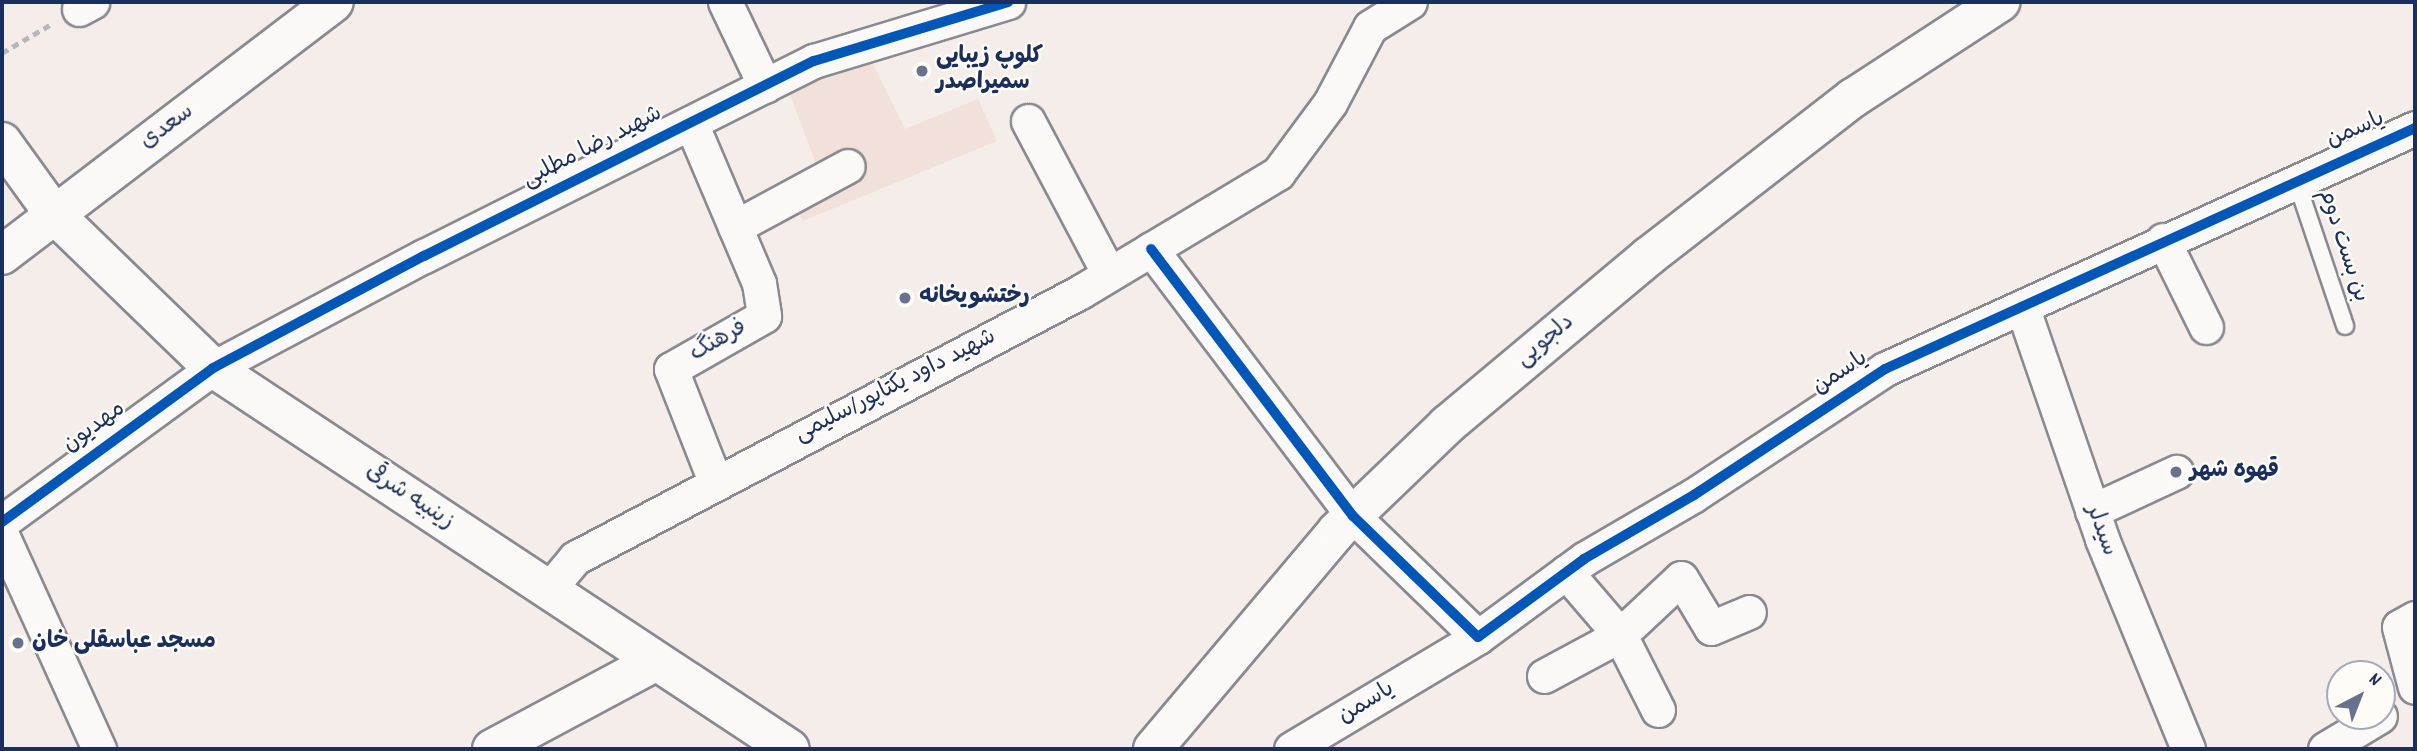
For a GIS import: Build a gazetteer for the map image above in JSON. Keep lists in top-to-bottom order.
{
  "streets": {
    "main road": ["سعدی", "دلجویی", "زینبیه شرقی"],
    "street": [
      "یاسمن",
      "شهید رضا مطلبی",
      "فرهنگ",
      "شهید داود یکتاپور/سلیمی",
      "مهدیون",
      "سیدلر"
    ],
    "lane": ["بن بست دوم"]
  },
  "crossings": [
    ["سعدی", "زینبیه شرقی"],
    ["یاسمن", "بن بست دوم"],
    ["یاسمن", "سیدلر"],
    ["شهید رضا مطلبی", "فرهنگ"],
    ["شهید رضا مطلبی", "مهدیون"],
    ["شهید رضا مطلبی", "زینبیه شرقی"],
    ["فرهنگ", "شهید داود یکتاپور/سلیمی"],
    ["شهید داود یکتاپور/سلیمی", "زینبیه شرقی"],
    ["مهدیون", "زینبیه شرقی"]
  ],
  "places": [
    "کلوپ زیبایی سمیراصدر",
    "رختشویخانه",
    "قهوه شهر",
    "مسجد عباسقلی خان"
  ],
  "north": "top right"
}
